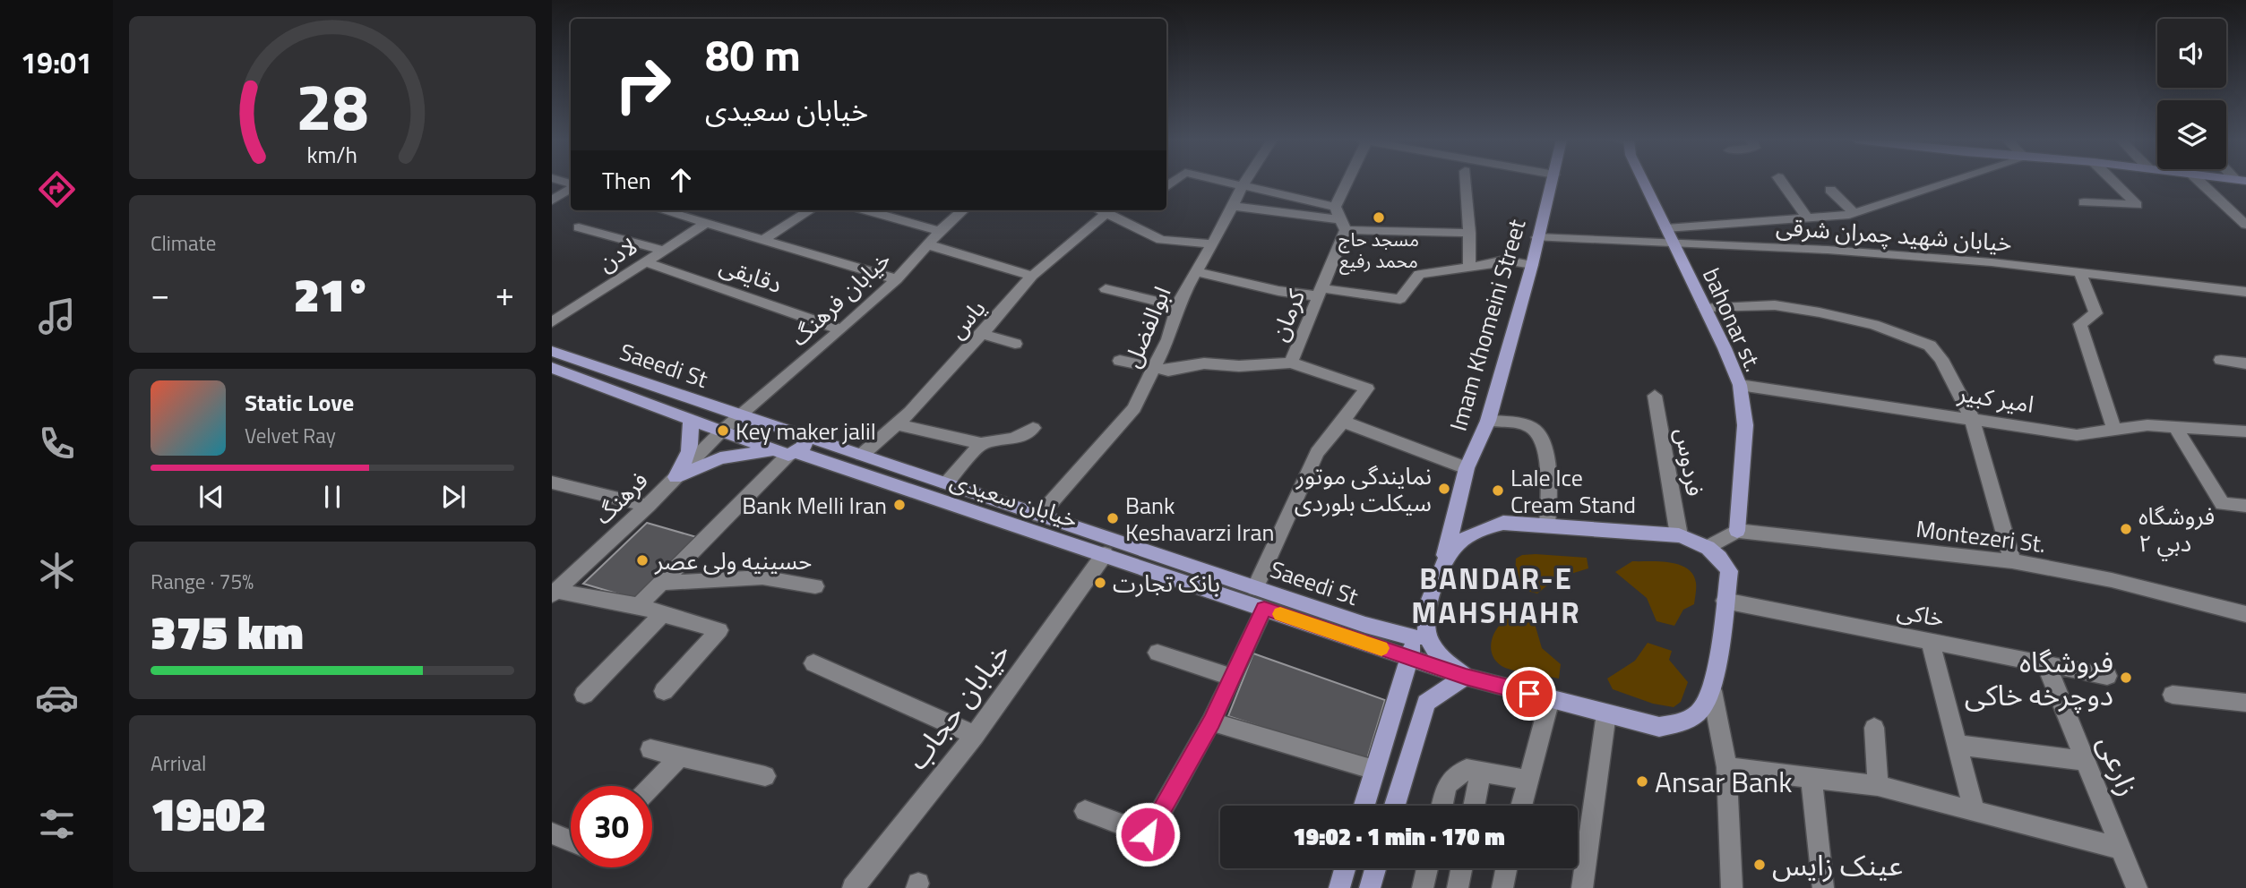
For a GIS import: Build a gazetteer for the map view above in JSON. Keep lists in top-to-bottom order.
{
  "streets": {
    "main road": [
      "bahonar st.",
      "Imam Khomeini Street",
      "Saeedi St",
      "خیابان سعیدی"
    ],
    "street": [
      "خیابان شهید چمران شرقی",
      "لادن",
      "دقایقی",
      "خیابان فرهنگ",
      "کرمان",
      "یاس",
      "ابوالفضل",
      "امیر کبیر",
      "فردوس",
      "فرهنگ",
      "Montezeri St.",
      "خاکی",
      "خیابان حجاب",
      "زارعی"
    ]
  },
  "crossings": [
    ["خیابان شهید چمران شرقی", "bahonar st."],
    ["خیابان شهید چمران شرقی", "Imam Khomeini Street"],
    ["لادن", "دقایقی"],
    ["دقایقی", "خیابان فرهنگ"],
    ["خیابان فرهنگ", "Saeedi St"],
    ["خیابان فرهنگ", "فرهنگ"],
    ["یاس", "Saeedi St"],
    ["bahonar st.", "امیر کبیر"],
    ["bahonar st.", "Montezeri St."],
    ["Imam Khomeini Street", "Saeedi St"],
    ["Imam Khomeini Street", "خیابان سعیدی"],
    ["ابوالفضل", "Saeedi St"],
    ["Saeedi St", "خیابان سعیدی"],
    ["خیابان سعیدی", "خیابان حجاب"],
    ["خاکی", "زارعی"]
  ],
  "districts": ["BANDAR-E MAHSHAHR"],
  "places": [
    "مسجد حاج محمد رفیع",
    "Key maker jalil",
    "نمایندگی موتور سیکلت بلوردی",
    "Lale Ice Cream Stand",
    "Bank Melli Iran",
    "Bank Keshavarzi Iran",
    "فروشگاه دبي ٢",
    "حسینیه ولی عصر",
    "بانک تجارت",
    "فروشگاه دوچرخه خاکی",
    "Ansar Bank",
    "عینک زایس"
  ],
  "page": {
    "tabs": "19:01",
    "turn": ["80 m", "خیابان سعیدی"],
    "then": "Then",
    "tile": [
      "Climate",
      ["Range · 75%", "375 km"],
      ["Arrival", "19:02"]
    ],
    "heat": ["−", "21°", "+"],
    "song": ["Static Love", "Velvet Ray"],
    "limit": "30",
    "trip": "19:02 · 1 min · 170 m",
    "gauge": ["28", "km/h"]
  }
}
